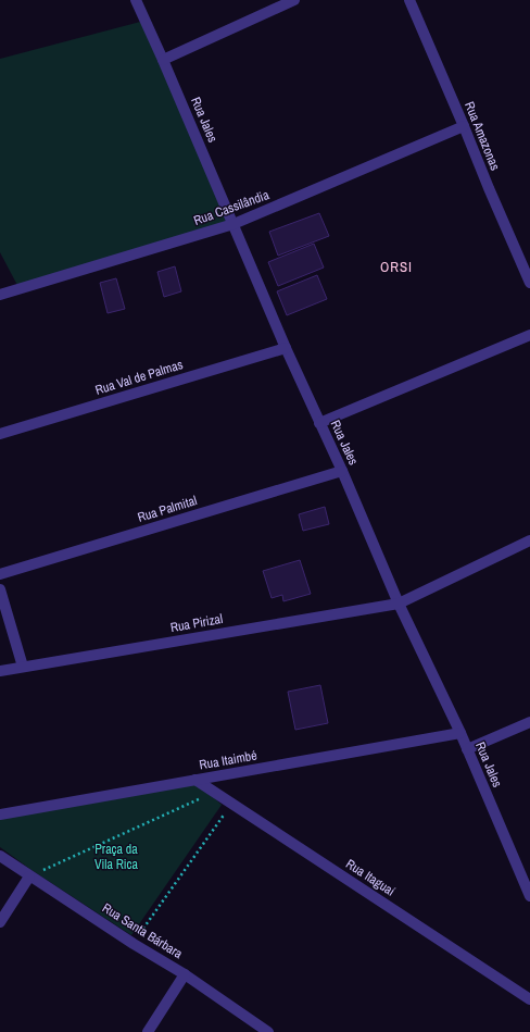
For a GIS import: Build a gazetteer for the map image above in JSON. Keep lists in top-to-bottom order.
{
  "streets": {
    "street": [
      "Rua Jales",
      "Rua Amazonas",
      "Rua Cassilândia",
      "Rua Val de Palmas",
      "Rua Palmital",
      "Rua Pirizal",
      "Rua Itaimbé",
      "Rua Itaguaí",
      "Rua Santa Bárbara"
    ]
  },
  "crossings": [
    ["Rua Jales", "Rua Cassilândia"],
    ["Rua Jales", "Rua Val de Palmas"],
    ["Rua Jales", "Rua Palmital"],
    ["Rua Jales", "Rua Pirizal"],
    ["Rua Jales", "Rua Itaimbé"],
    ["Rua Amazonas", "Rua Cassilândia"],
    ["Rua Itaimbé", "Rua Itaguaí"]
  ],
  "districts": ["ORSI"],
  "parks": ["Praça da Vila Rica"]
}
